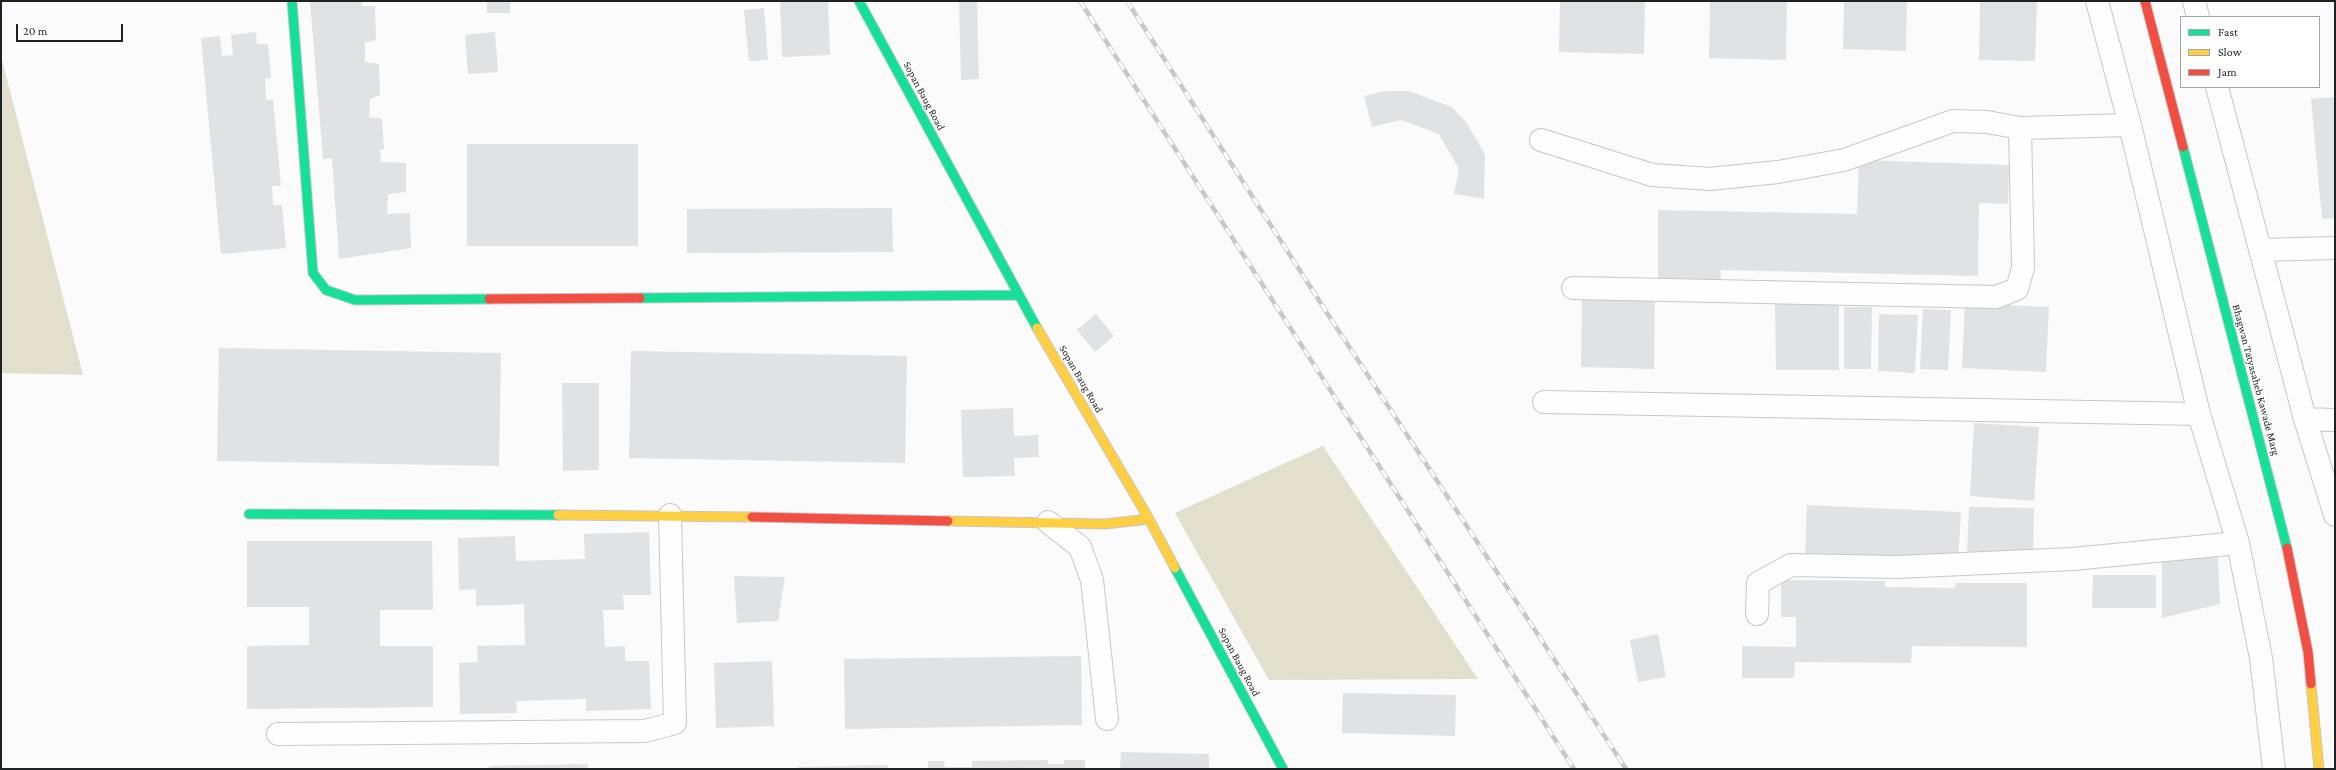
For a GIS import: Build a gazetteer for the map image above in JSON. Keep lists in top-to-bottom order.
{
  "streets": {
    "street": ["Sopan Baug Road", "Bhagwan Tatyasaheb Kawade Marg"]
  },
  "legend": ["Fast", "Slow", "Jam"],
  "scale_bar": "20 m"
}
